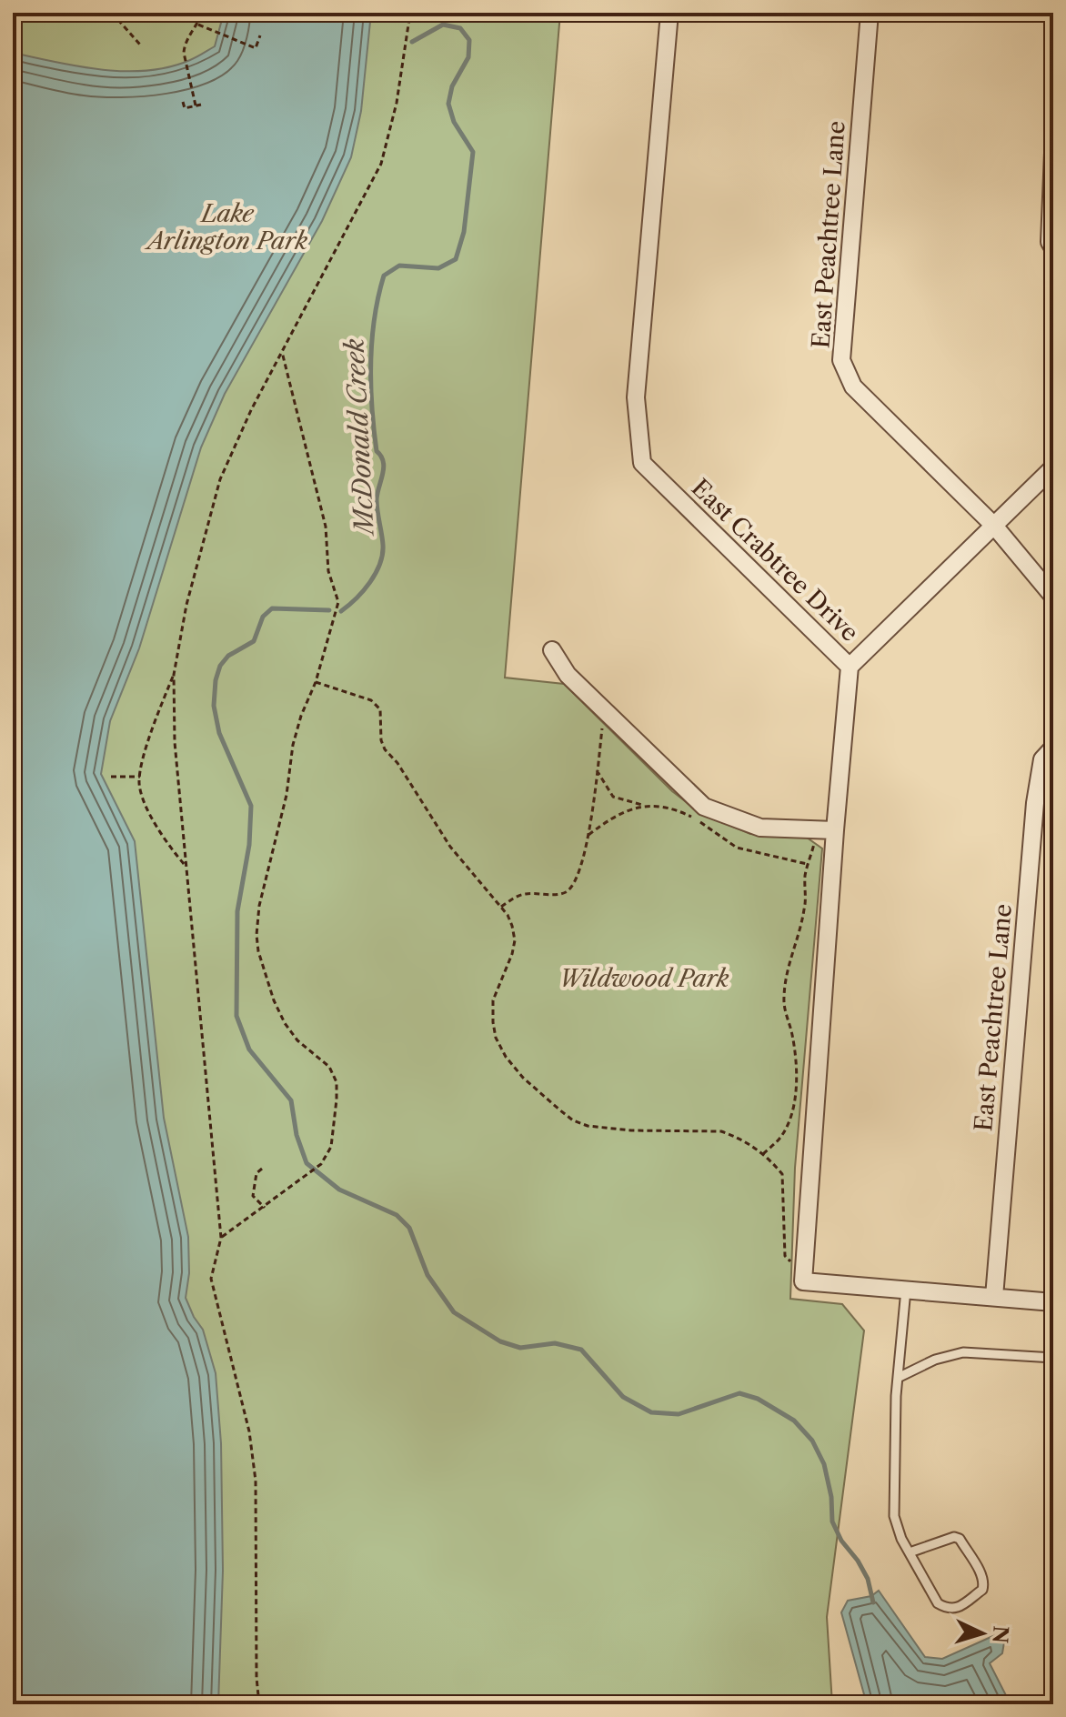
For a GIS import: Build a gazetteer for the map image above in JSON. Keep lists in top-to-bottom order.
{
  "streets": {
    "street": ["East Peachtree Lane", "East Crabtree Drive"]
  },
  "water": ["McDonald Creek"],
  "parks": ["Lake Arlington Park", "Wildwood Park"],
  "north": "right"
}
